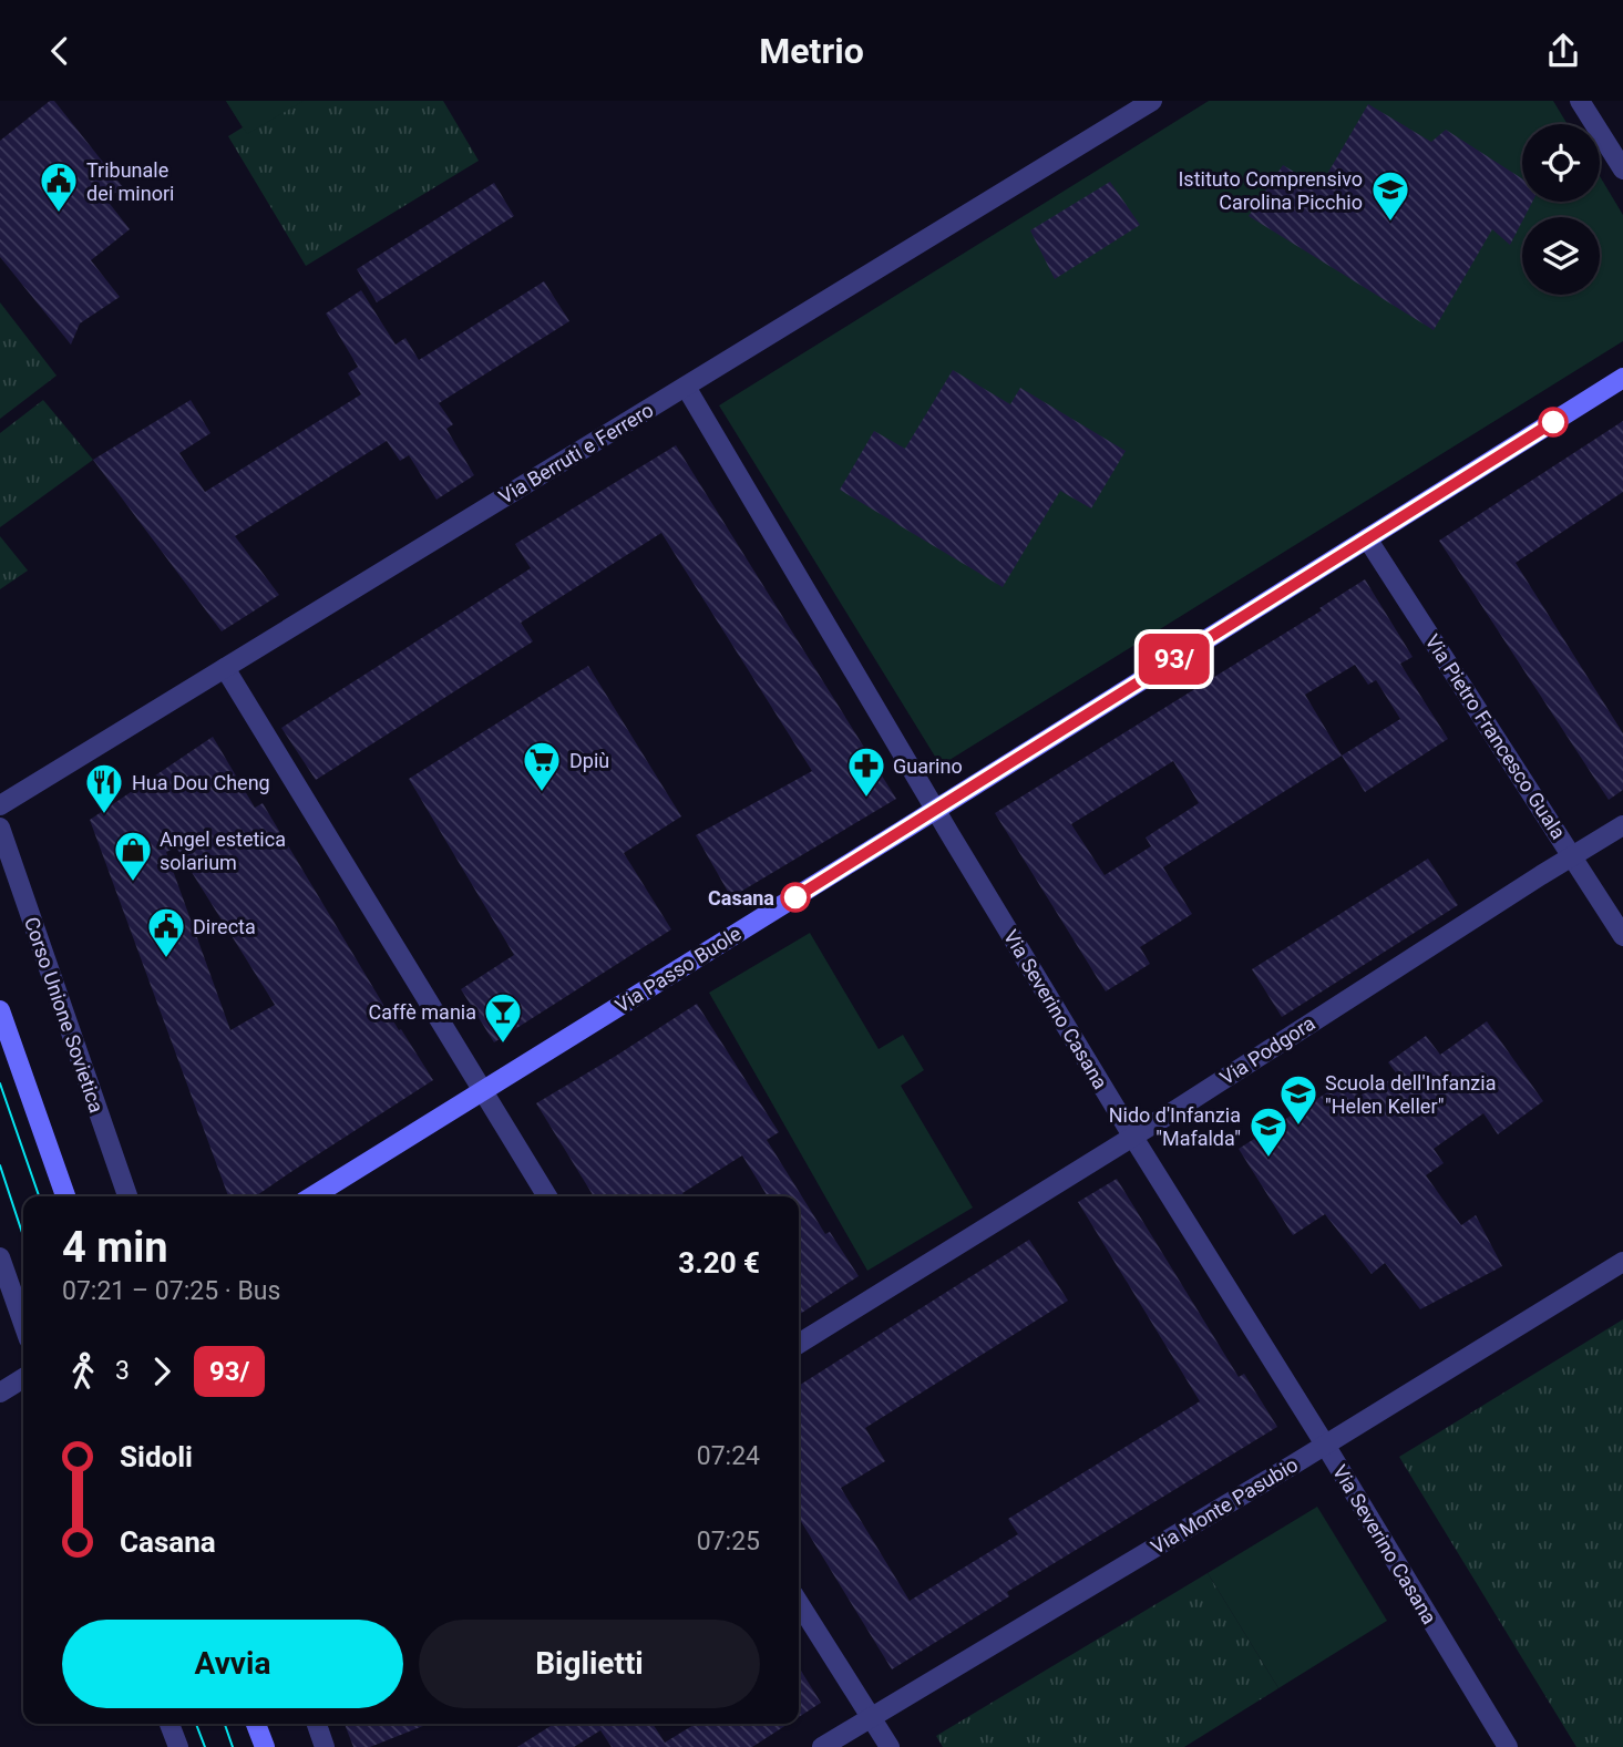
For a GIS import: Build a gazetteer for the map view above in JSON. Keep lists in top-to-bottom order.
{
  "streets": {
    "street": [
      "Via Berruti e Ferrero",
      "Via Pietro Francesco Guala",
      "Via Passo Buole",
      "Via Severino Casana",
      "Corso Unione Sovietica",
      "Via Podgora",
      "Via Monte Pasubio"
    ]
  },
  "crossings": [
    ["Via Berruti e Ferrero", "Via Severino Casana"],
    ["Via Pietro Francesco Guala", "Via Passo Buole"],
    ["Via Pietro Francesco Guala", "Via Podgora"],
    ["Via Passo Buole", "Via Severino Casana"],
    ["Via Severino Casana", "Via Podgora"],
    ["Via Severino Casana", "Via Monte Pasubio"]
  ],
  "places": {
    "public building": ["Tribunale dei minori", "Directa"],
    "school or university": ["Istituto Comprensivo Carolina Picchio", "Scuola dell'Infanzia \"Helen Keller\"", "Nido d'Infanzia \"Mafalda\""],
    "supermarket": ["Dpiù"],
    "pharmacy": ["Guarino"],
    "restaurant": ["Hua Dou Cheng"],
    "shop": ["Angel estetica solarium"],
    "other": ["Casana"],
    "bar": ["Caffè mania"]
  },
  "lines": ["bus line 93/"],
  "page": {
    "header": "Metrio",
    "on_map": "93/",
    "heading": ["4 min", "07:21 – 07:25 · Bus", "3.20 €"],
    "legs": ["3", "93/"],
    "list": [
      {
        "name": "Sidoli",
        "value": "07:24"
      },
      {
        "name": "Casana",
        "value": "07:25"
      }
    ],
    "buttons": ["Avvia", "Biglietti"]
  }
}
